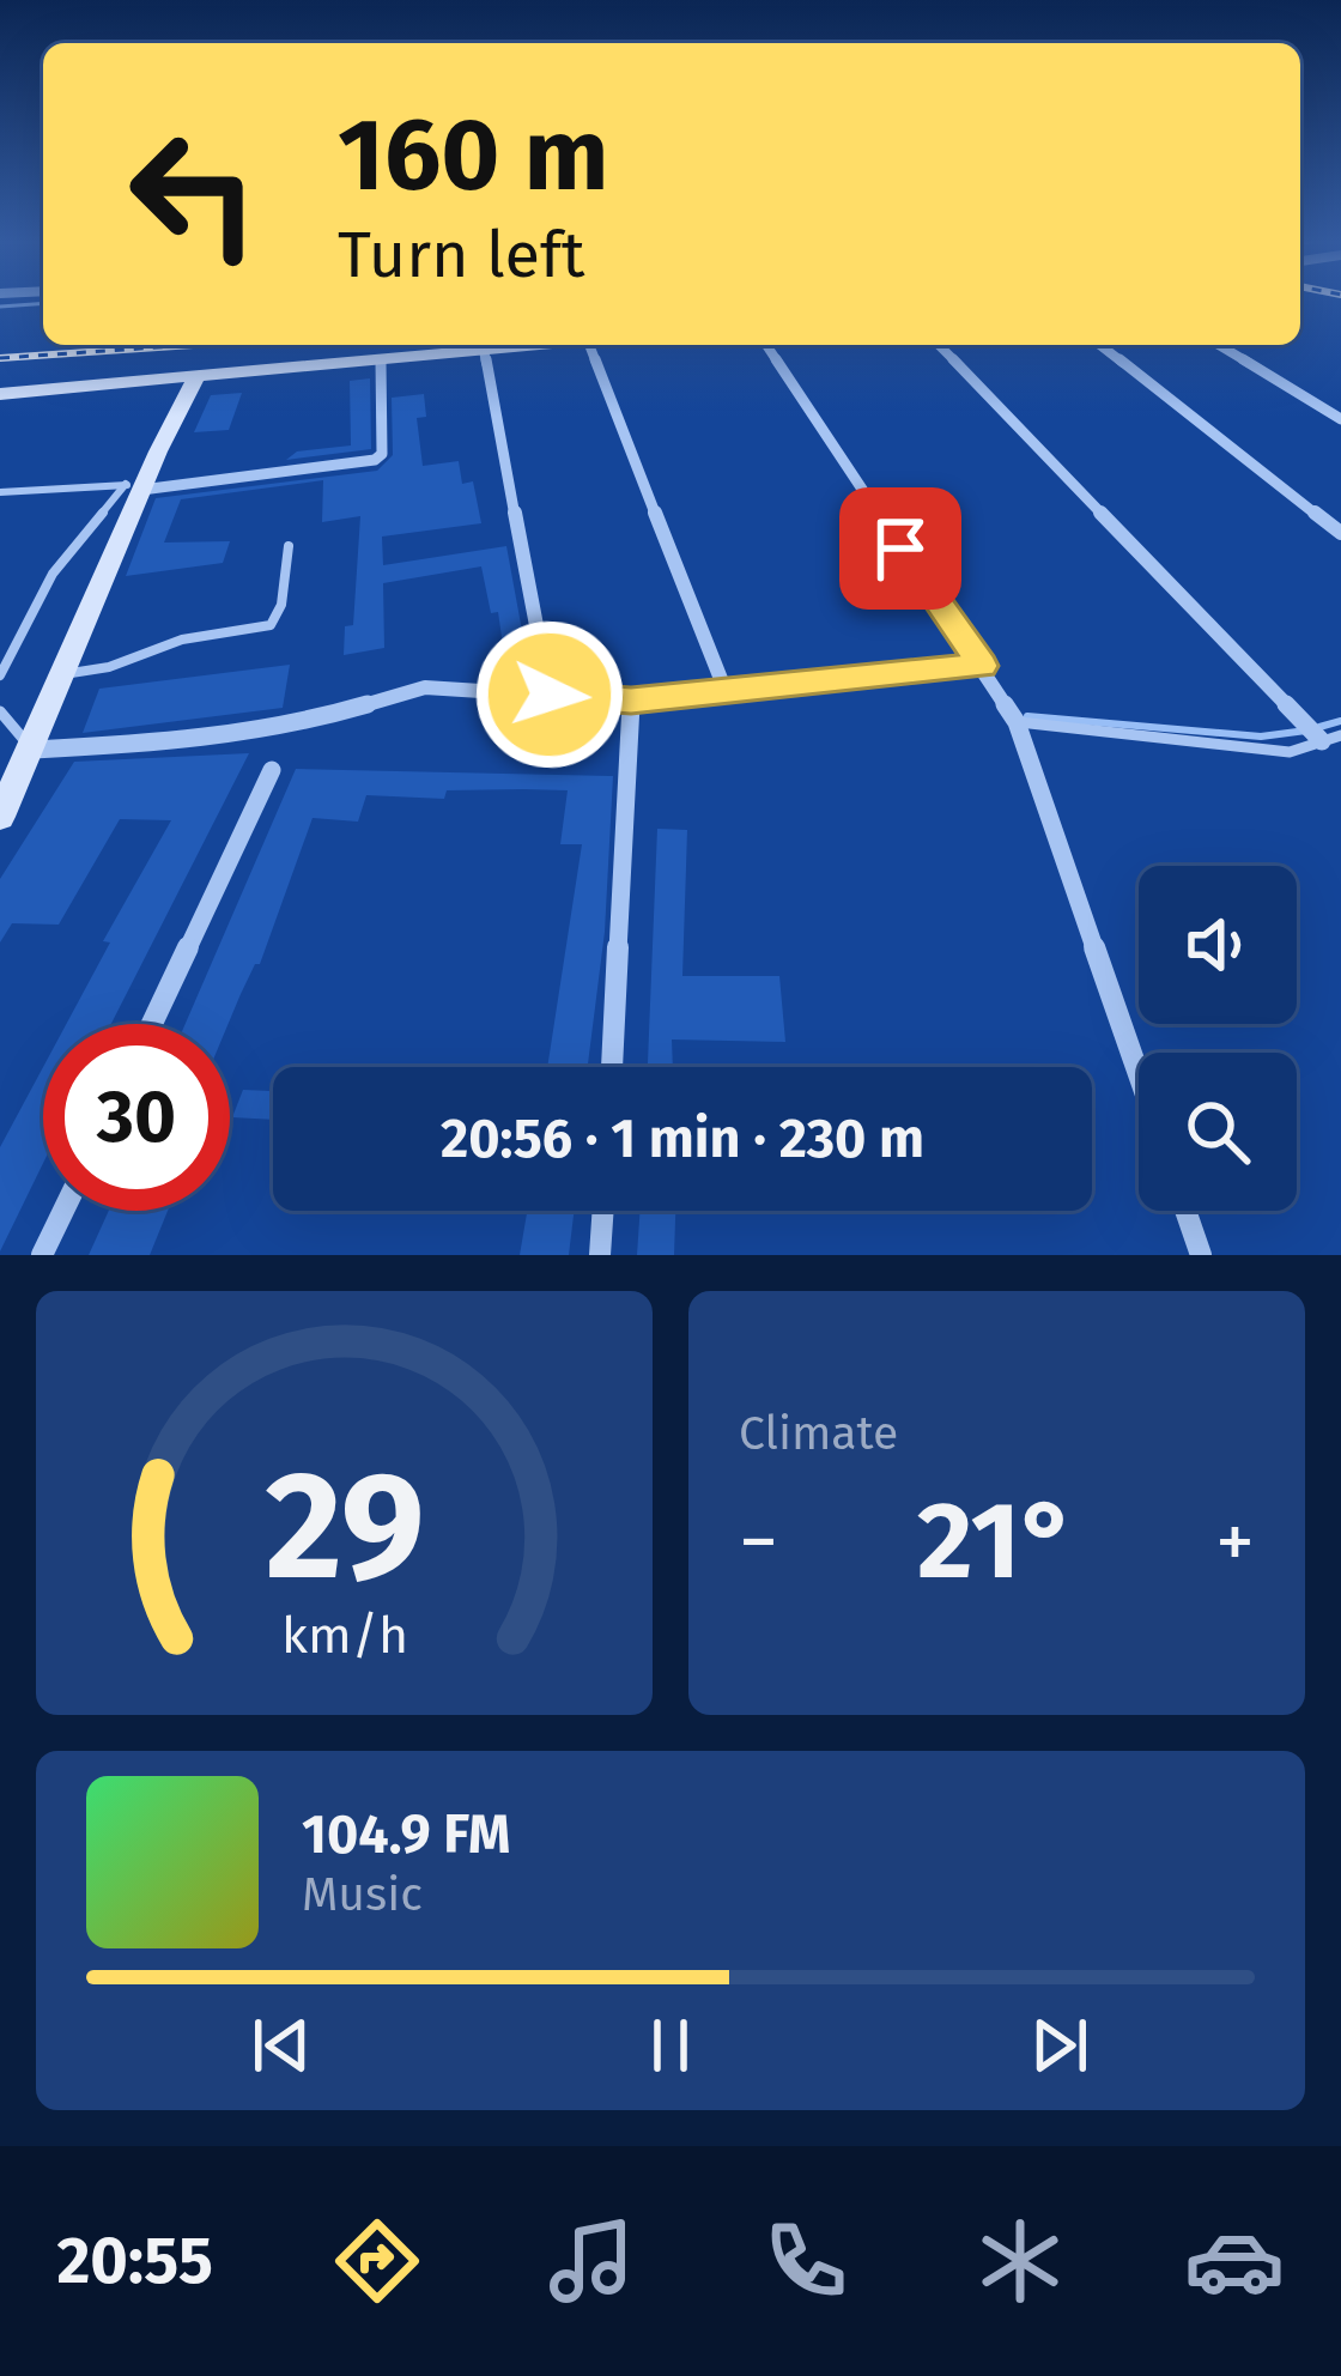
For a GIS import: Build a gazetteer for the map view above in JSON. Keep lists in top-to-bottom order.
{
  "page": {
    "turn": ["160 m", "Turn left"],
    "limit": "30",
    "trip": "20:56 · 1 min · 230 m",
    "tile": "Climate",
    "heat": ["−", "21°", "+"],
    "song": ["104.9 FM", "Music"],
    "tabs": "20:55",
    "gauge": ["29", "km/h"]
  }
}
